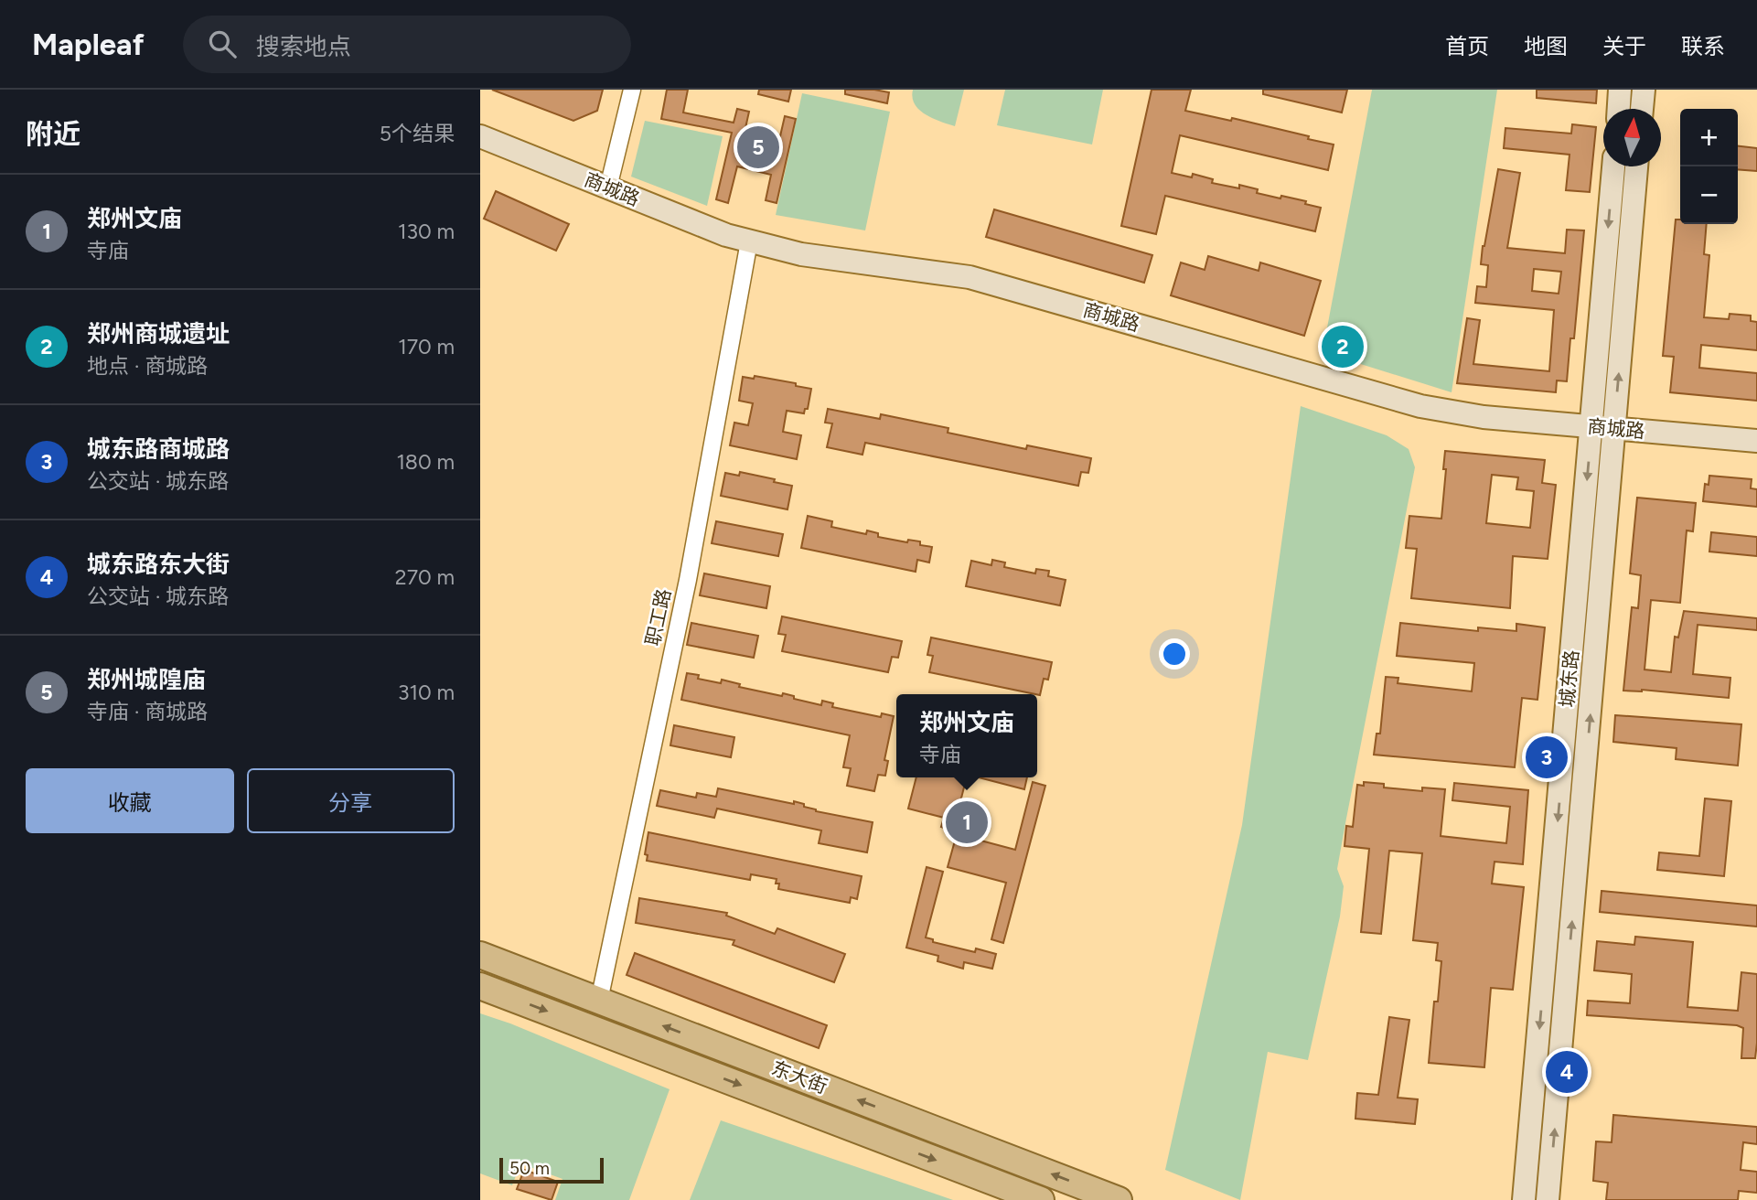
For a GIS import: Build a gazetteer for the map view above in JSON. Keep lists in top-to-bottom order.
{
  "streets": {
    "main road": ["商城路", "城东路", "东大街"],
    "street": ["职工路"]
  },
  "crossings": [
    ["商城路", "职工路"],
    ["商城路", "城东路"],
    ["职工路", "东大街"]
  ],
  "scale_bar": "50 m",
  "north": "top",
  "page": {
    "header": "Mapleaf",
    "search": "搜索地点",
    "nav": [
      "首页",
      "地图",
      "关于",
      "联系"
    ],
    "heading": ["附近", "5个结果"],
    "map_buttons": ["+", "−"],
    "pins": [
      "5",
      "2",
      "3",
      "1",
      "4"
    ],
    "list": [
      {
        "mark": "1",
        "name": "郑州文庙",
        "note": "寺庙",
        "value": "130 m"
      },
      {
        "mark": "2",
        "name": "郑州商城遗址",
        "note": "地点 · 商城路",
        "value": "170 m"
      },
      {
        "mark": "3",
        "name": "城东路商城路",
        "note": "公交站 · 城东路",
        "value": "180 m"
      },
      {
        "mark": "4",
        "name": "城东路东大街",
        "note": "公交站 · 城东路",
        "value": "270 m"
      },
      {
        "mark": "5",
        "name": "郑州城隍庙",
        "note": "寺庙 · 商城路",
        "value": "310 m"
      }
    ],
    "popup": ["郑州文庙", "寺庙"],
    "buttons": ["收藏", "分享"],
    "scale": "50 m"
  }
}
